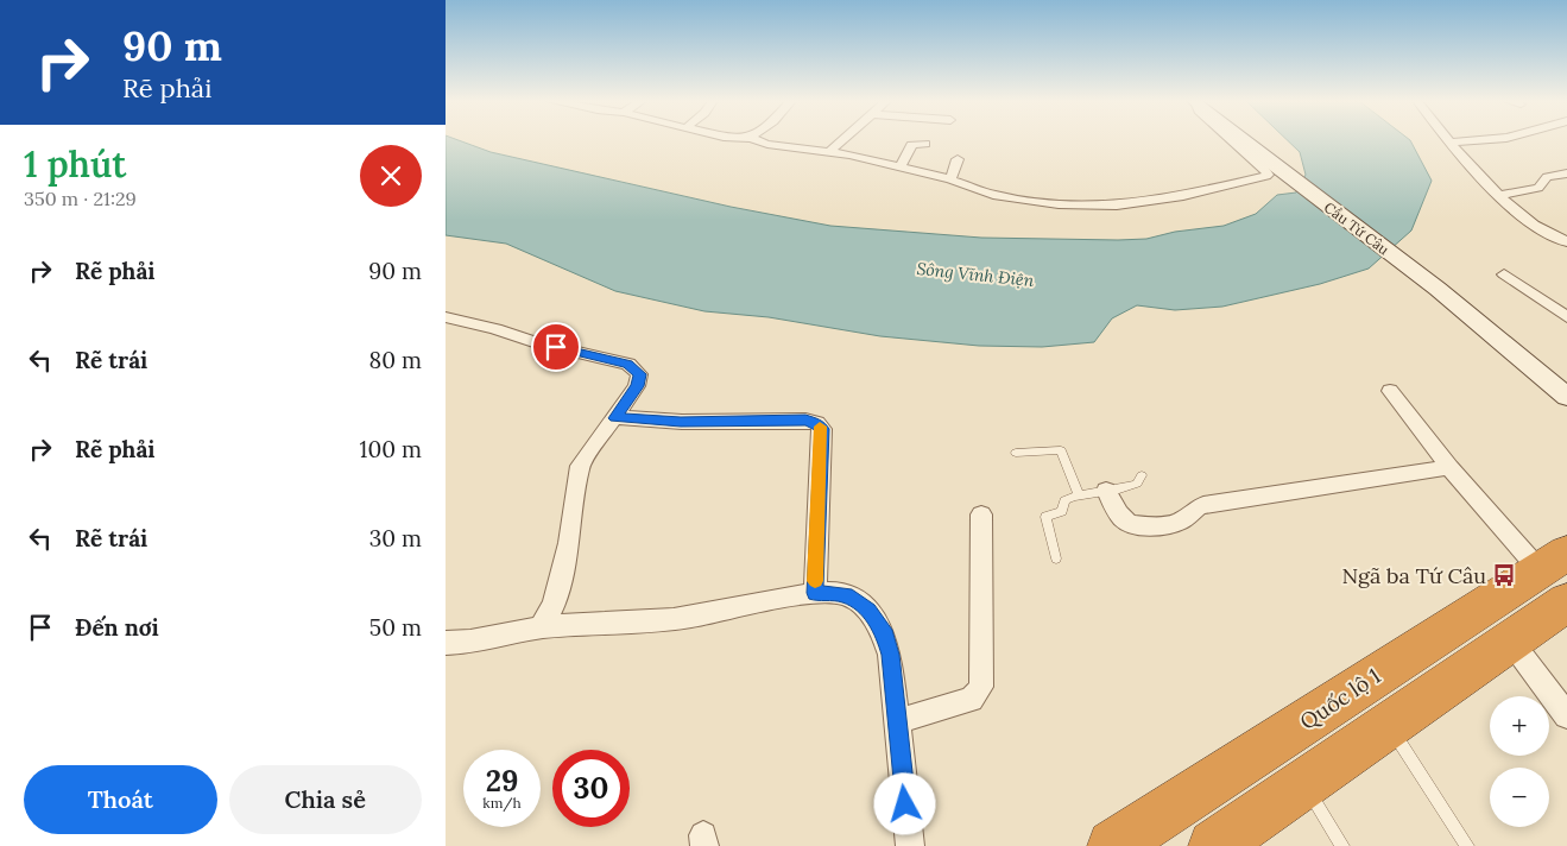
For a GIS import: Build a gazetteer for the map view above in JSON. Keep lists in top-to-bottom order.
{
  "streets": {
    "highway": ["Quốc lộ 1"],
    "main road": ["Cầu Tứ Câu"]
  },
  "water": ["Sông Vĩnh Điện"],
  "places": {
    "bus stop": ["Ngã ba Tứ Câu"]
  },
  "page": {
    "turn": ["90 m", "Rẽ phải"],
    "heading": ["1 phút", "350 m · 21:29"],
    "list": [
      {
        "name": "Rẽ phải",
        "value": "90 m"
      },
      {
        "name": "Rẽ trái",
        "value": "80 m"
      },
      {
        "name": "Rẽ phải",
        "value": "100 m"
      },
      {
        "name": "Rẽ trái",
        "value": "30 m"
      },
      {
        "name": "Đến nơi",
        "value": "50 m"
      }
    ],
    "map_buttons": ["+", "−"],
    "speed": "29 km/h",
    "limit": "30",
    "buttons": ["Thoát", "Chia sẻ"]
  }
}
